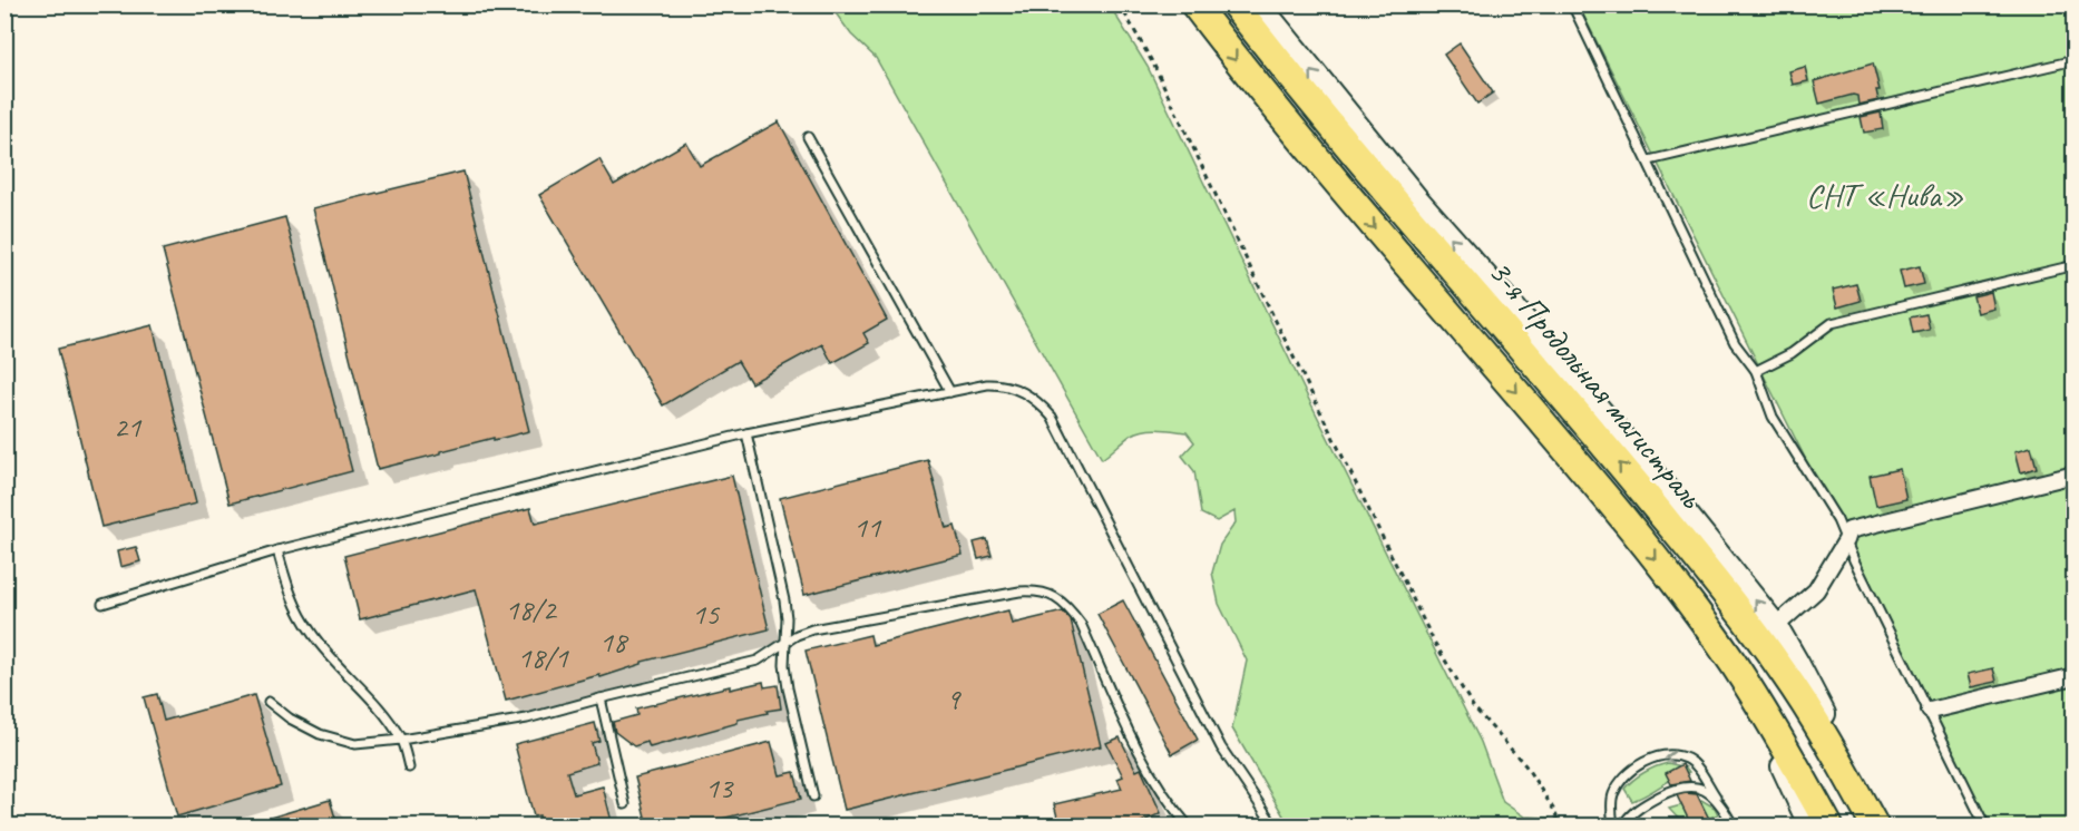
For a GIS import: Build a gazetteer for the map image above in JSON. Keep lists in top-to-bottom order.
{
  "streets": {
    "highway": ["3-я Продольная магистраль"]
  },
  "parks": ["СНТ «Нива»"],
  "house_numbers": [
    "21",
    "11",
    "18/2",
    "15",
    "18",
    "18/1",
    "9",
    "13"
  ]
}
